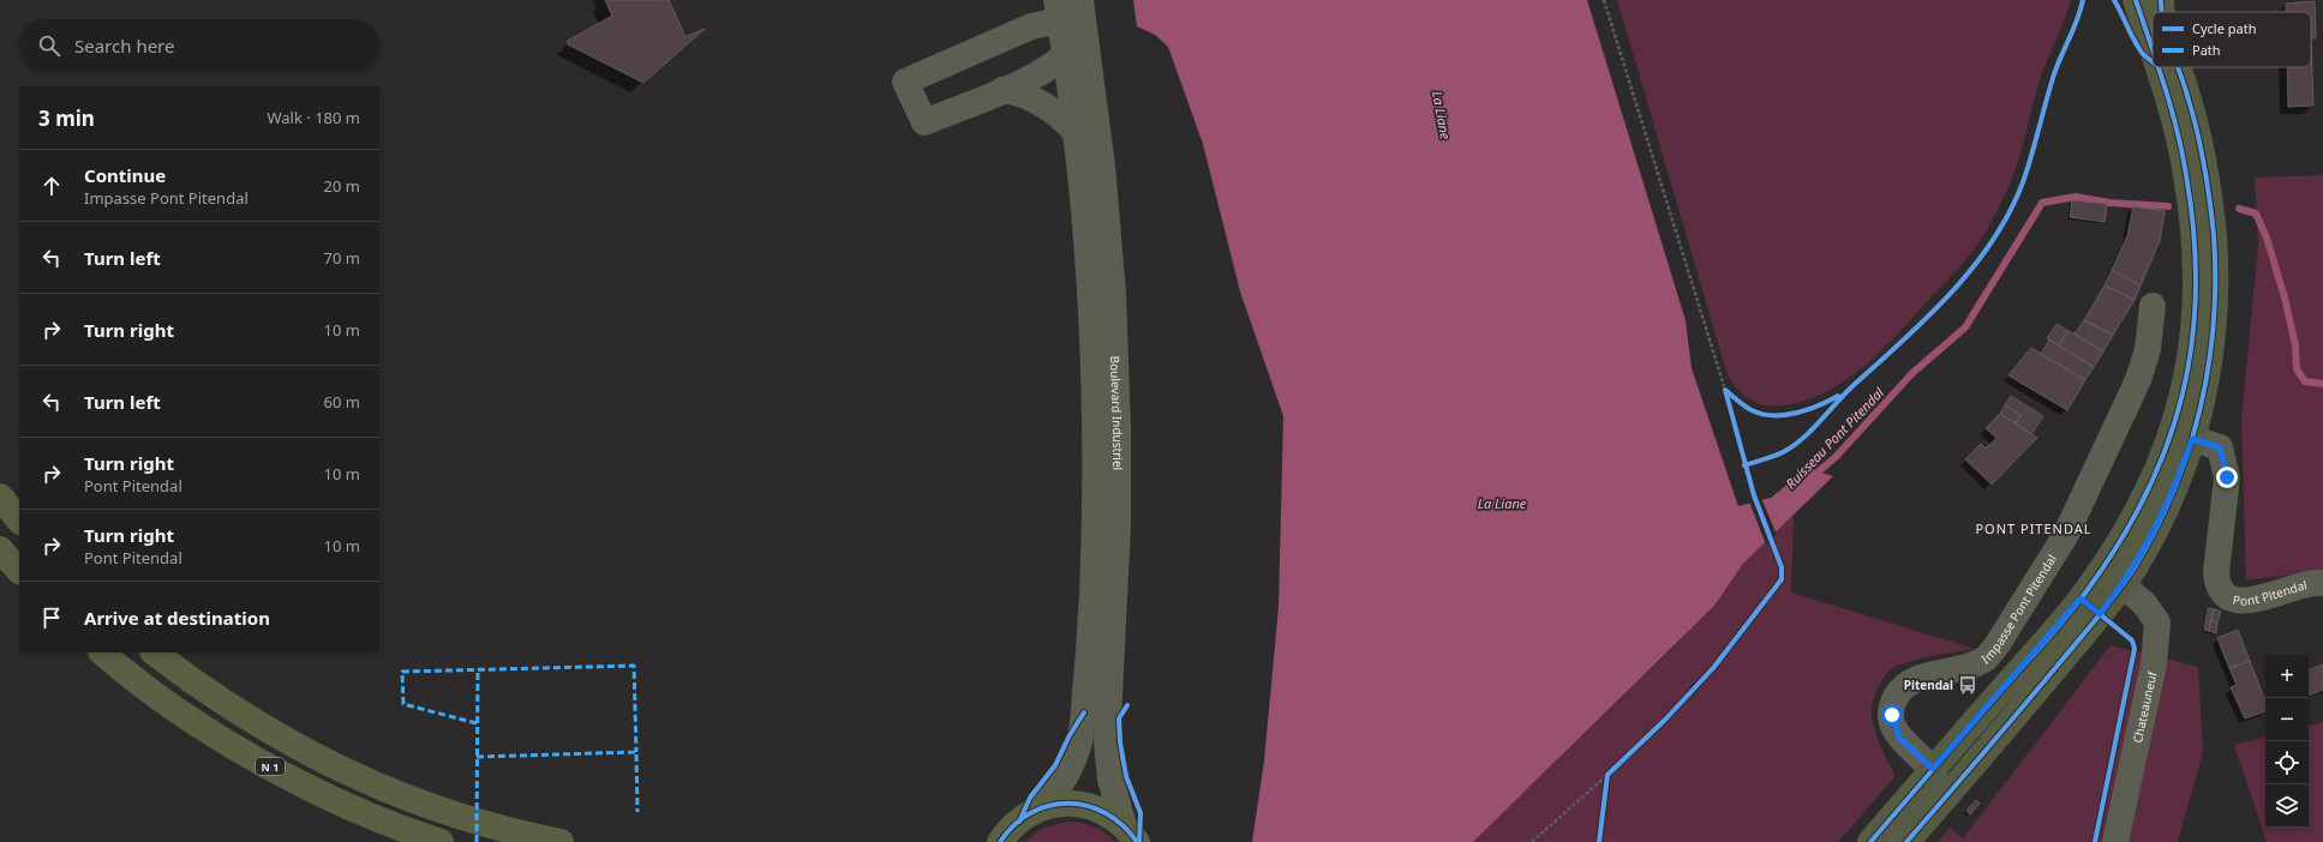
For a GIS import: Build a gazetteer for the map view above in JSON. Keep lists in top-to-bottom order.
{
  "streets": {
    "highway": ["N 1"],
    "street": [
      "Boulevard Industriel",
      "Pont Pitendal",
      "Impasse Pont Pitendal",
      "Chateauneuf"
    ]
  },
  "districts": ["PONT PITENDAL"],
  "water": ["La Liane", "Ruisseau Pont Pitendal"],
  "places": {
    "bus stop": ["Pitendal"]
  },
  "legend": ["Cycle path", "Path"],
  "page": {
    "search": "Search here",
    "heading": ["3 min", "Walk · 180 m"],
    "list": [
      ["Continue", "Impasse Pont Pitendal", "20 m"],
      ["Turn left", "70 m"],
      ["Turn right", "10 m"],
      ["Turn left", "60 m"],
      ["Turn right", "Pont Pitendal", "10 m"],
      ["Turn right", "Pont Pitendal", "10 m"],
      "Arrive at destination"
    ],
    "map_buttons": ["+", "−"]
  }
}
